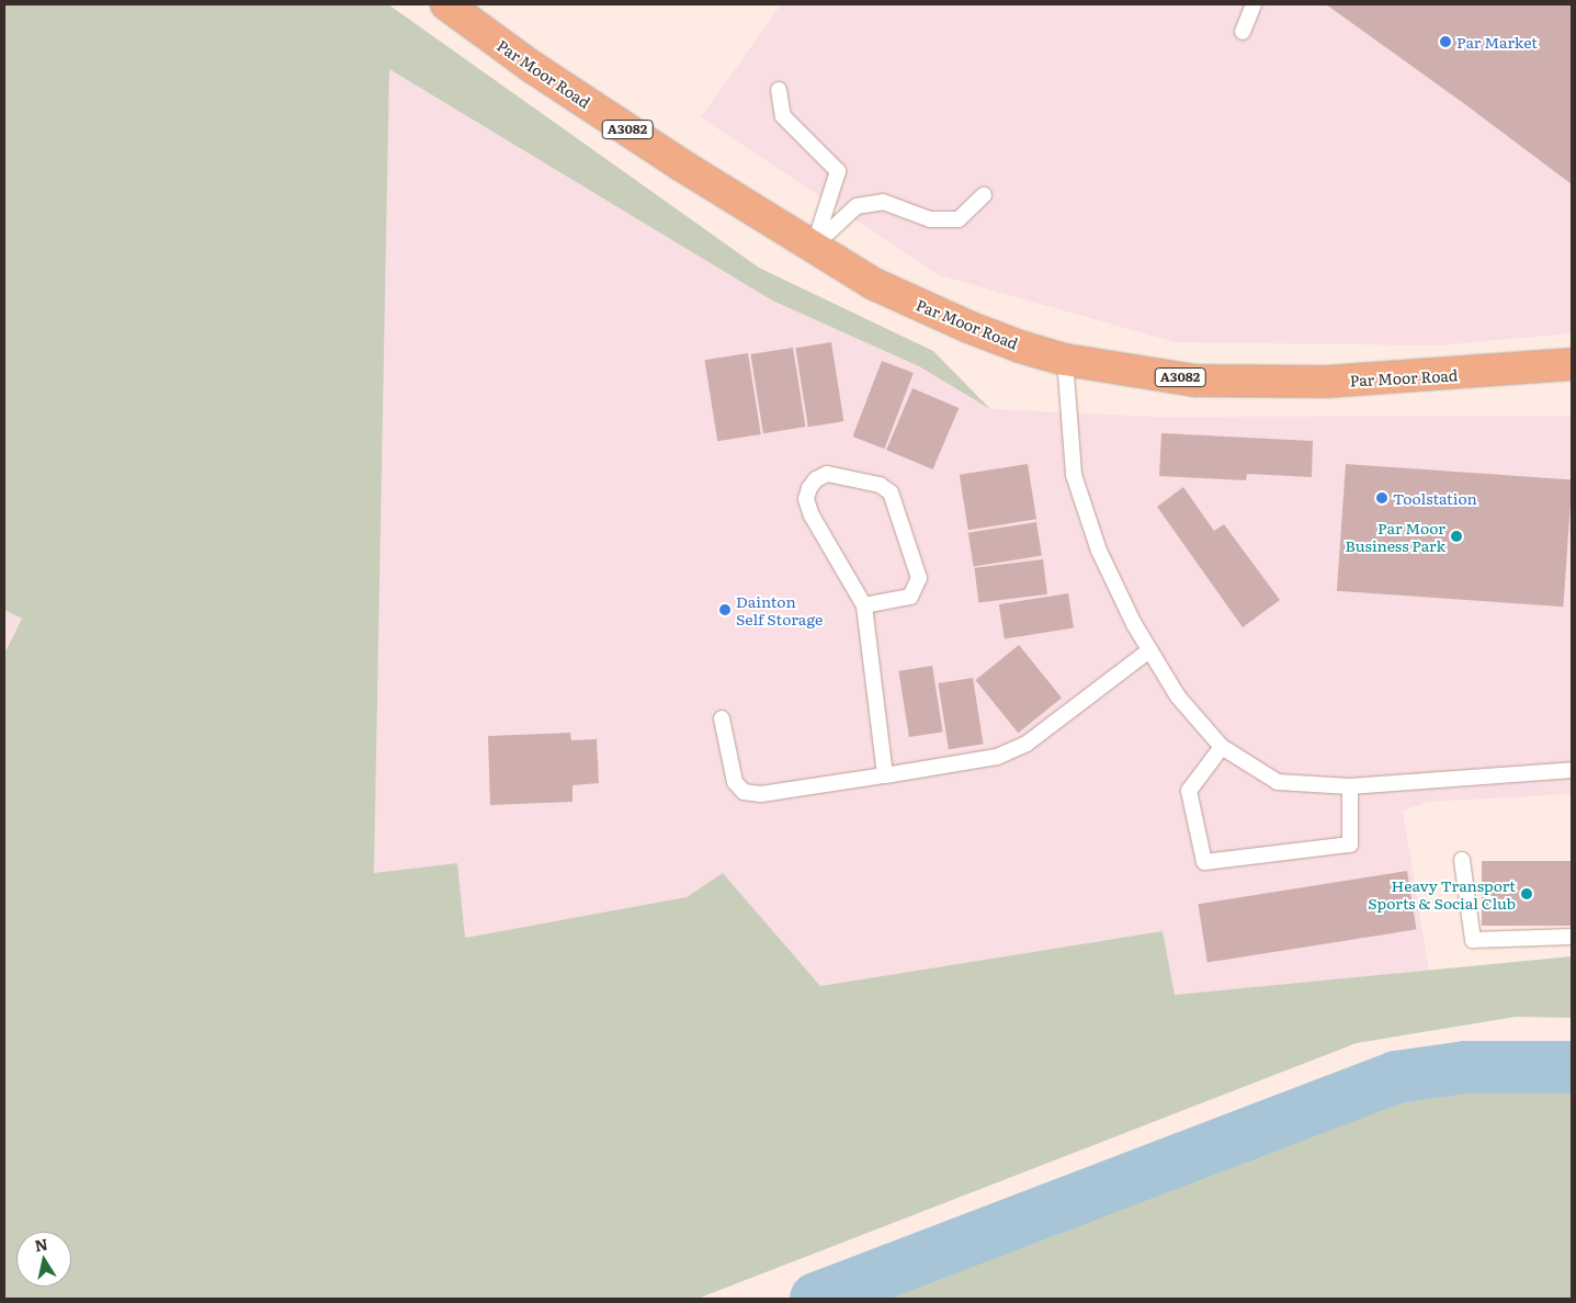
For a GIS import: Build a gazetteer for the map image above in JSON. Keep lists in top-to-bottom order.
{
  "streets": {
    "main road": ["Par Moor Road", "A3082"]
  },
  "places": [
    "Par Market",
    "Toolstation",
    "Par Moor Business Park",
    "Dainton Self Storage",
    "Heavy Transport Sports & Social Club"
  ],
  "north": "top"
}
